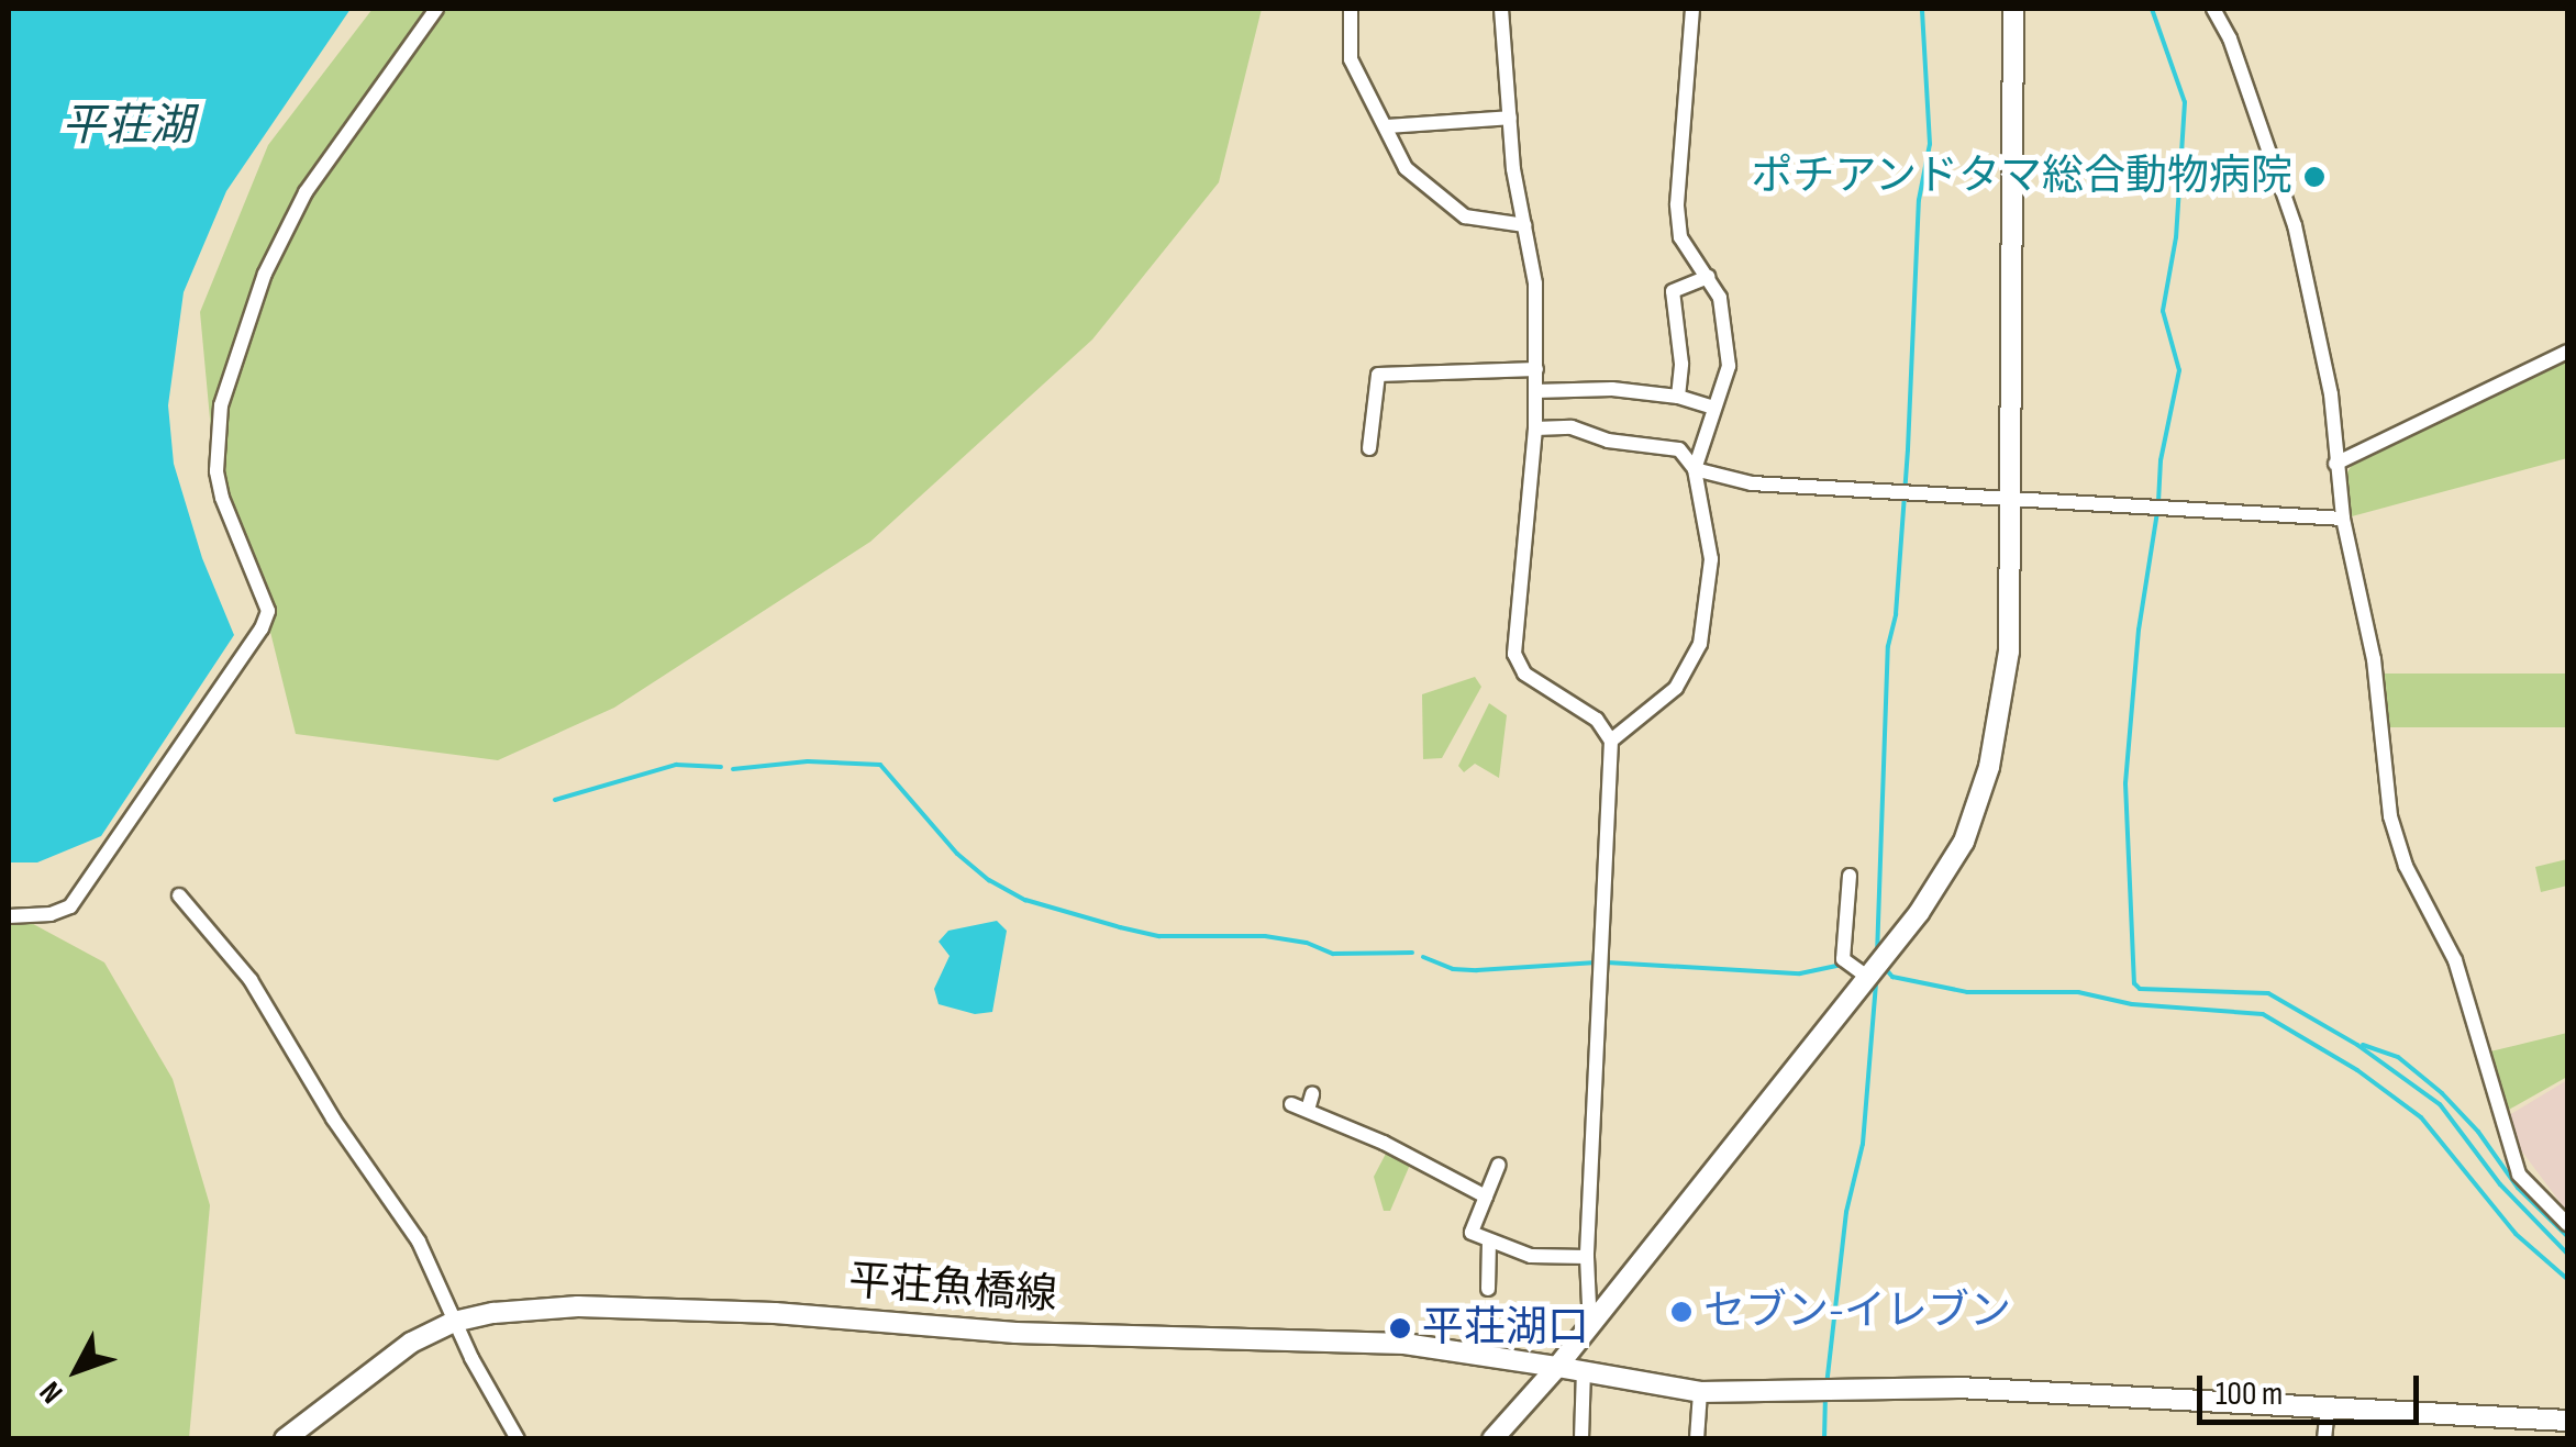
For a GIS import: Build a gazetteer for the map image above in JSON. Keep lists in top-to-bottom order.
{
  "streets": {
    "street": ["平荘魚橋線"]
  },
  "water": ["平荘湖"],
  "places": ["ポチアンドタマ総合動物病院", "セブン-イレブン", "平荘湖口"],
  "scale_bar": "100 m",
  "north": "bottom left"
}
